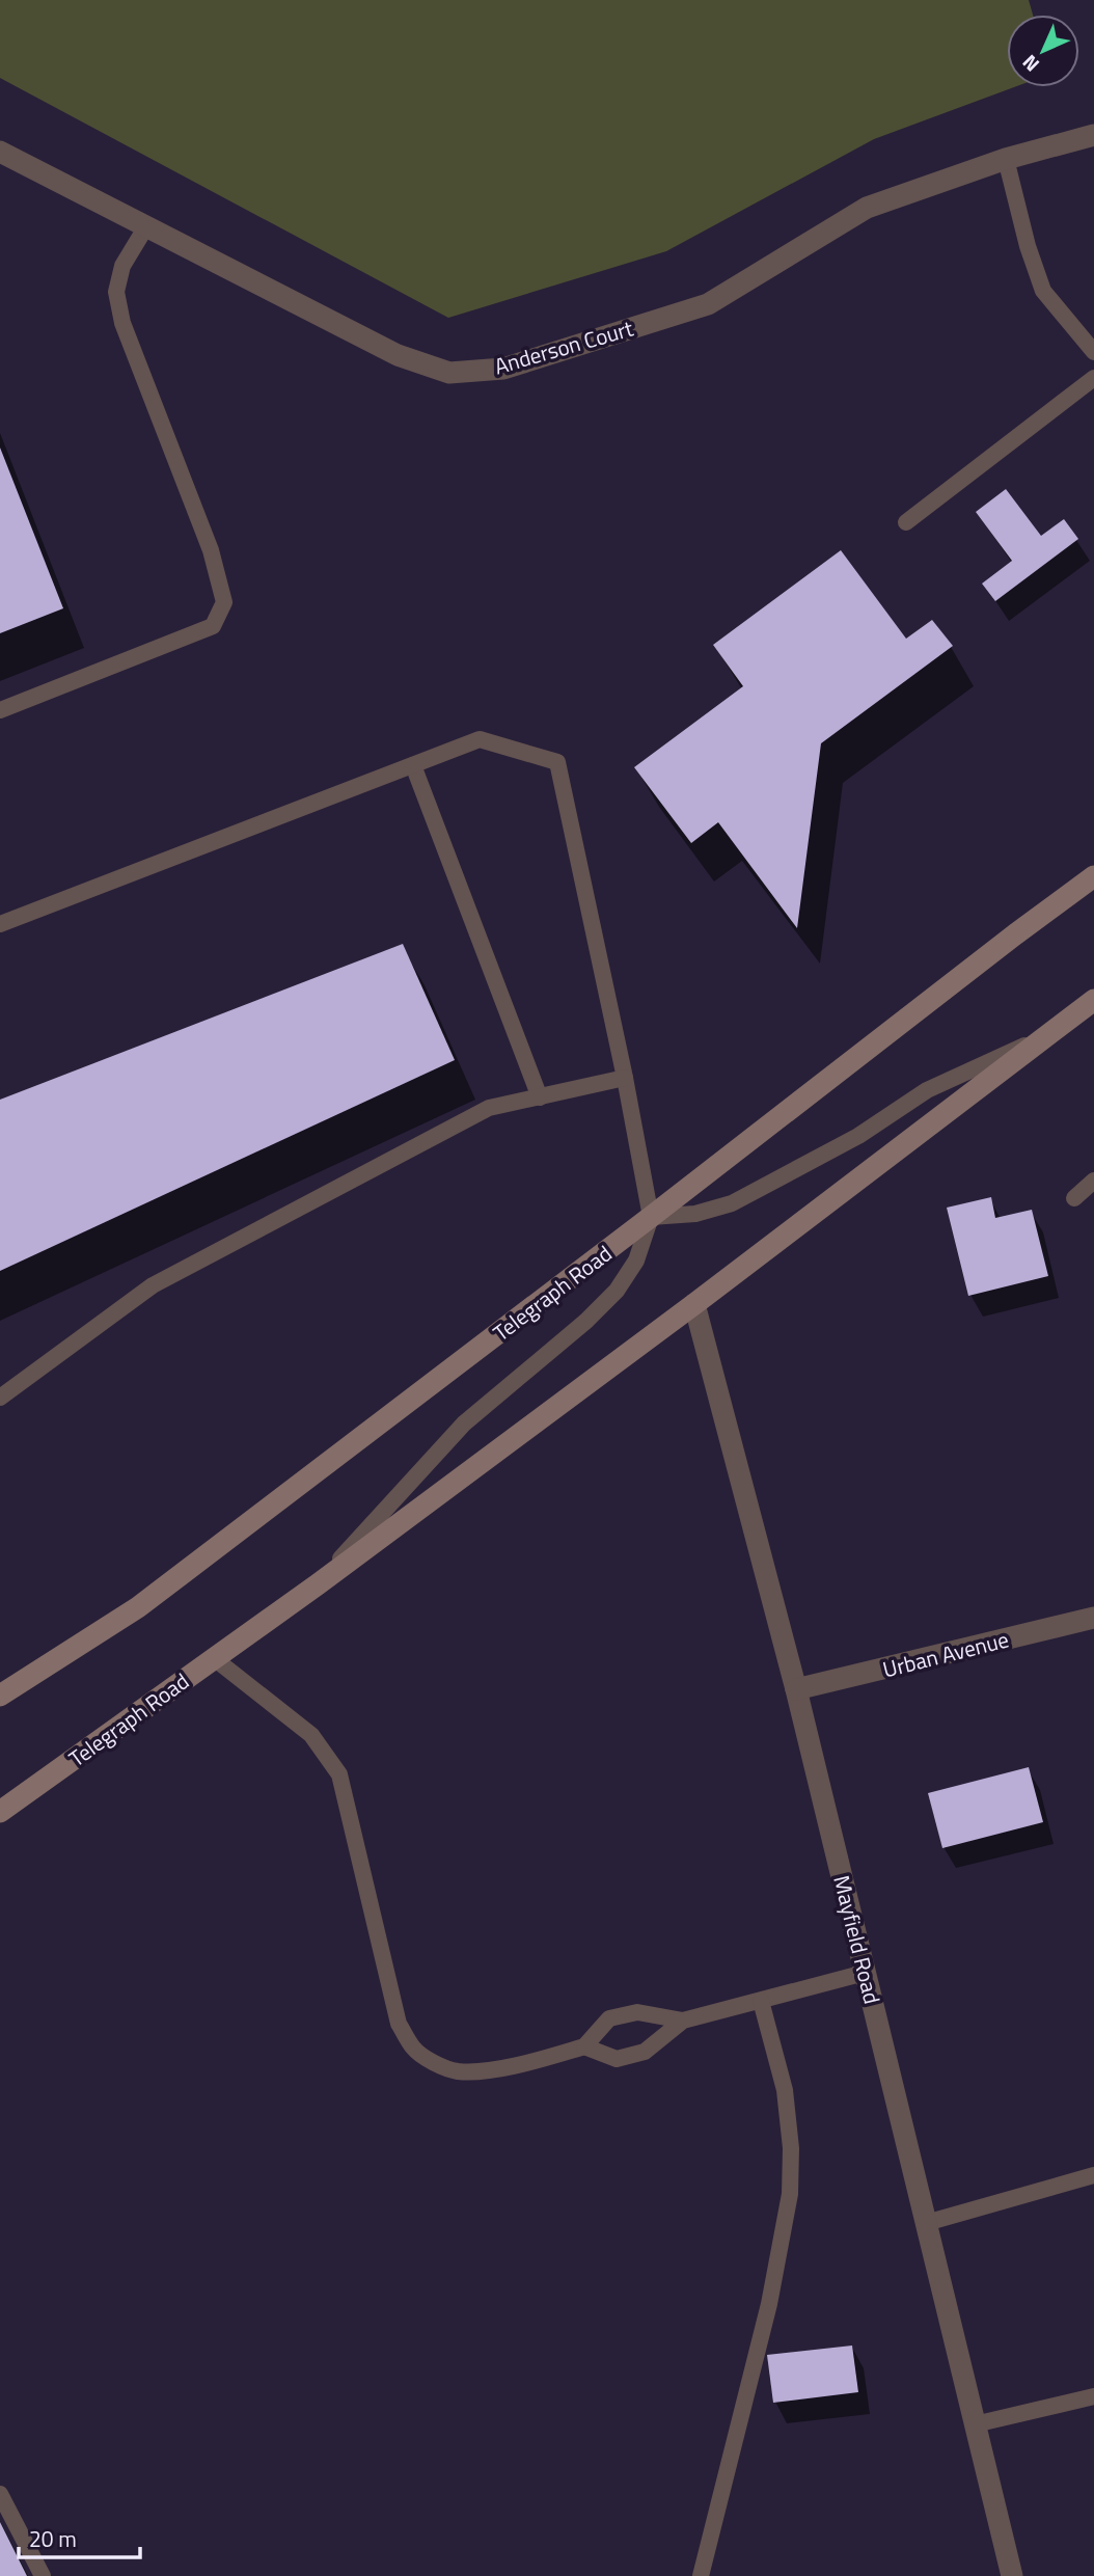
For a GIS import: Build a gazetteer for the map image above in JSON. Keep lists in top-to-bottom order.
{
  "streets": {
    "main road": ["Telegraph Road"],
    "street": ["Anderson Court", "Urban Avenue", "Mayfield Road"]
  },
  "crossings": [
    ["Telegraph Road", "Mayfield Road"],
    ["Urban Avenue", "Mayfield Road"]
  ],
  "scale_bar": "20 m",
  "north": "bottom left"
}
